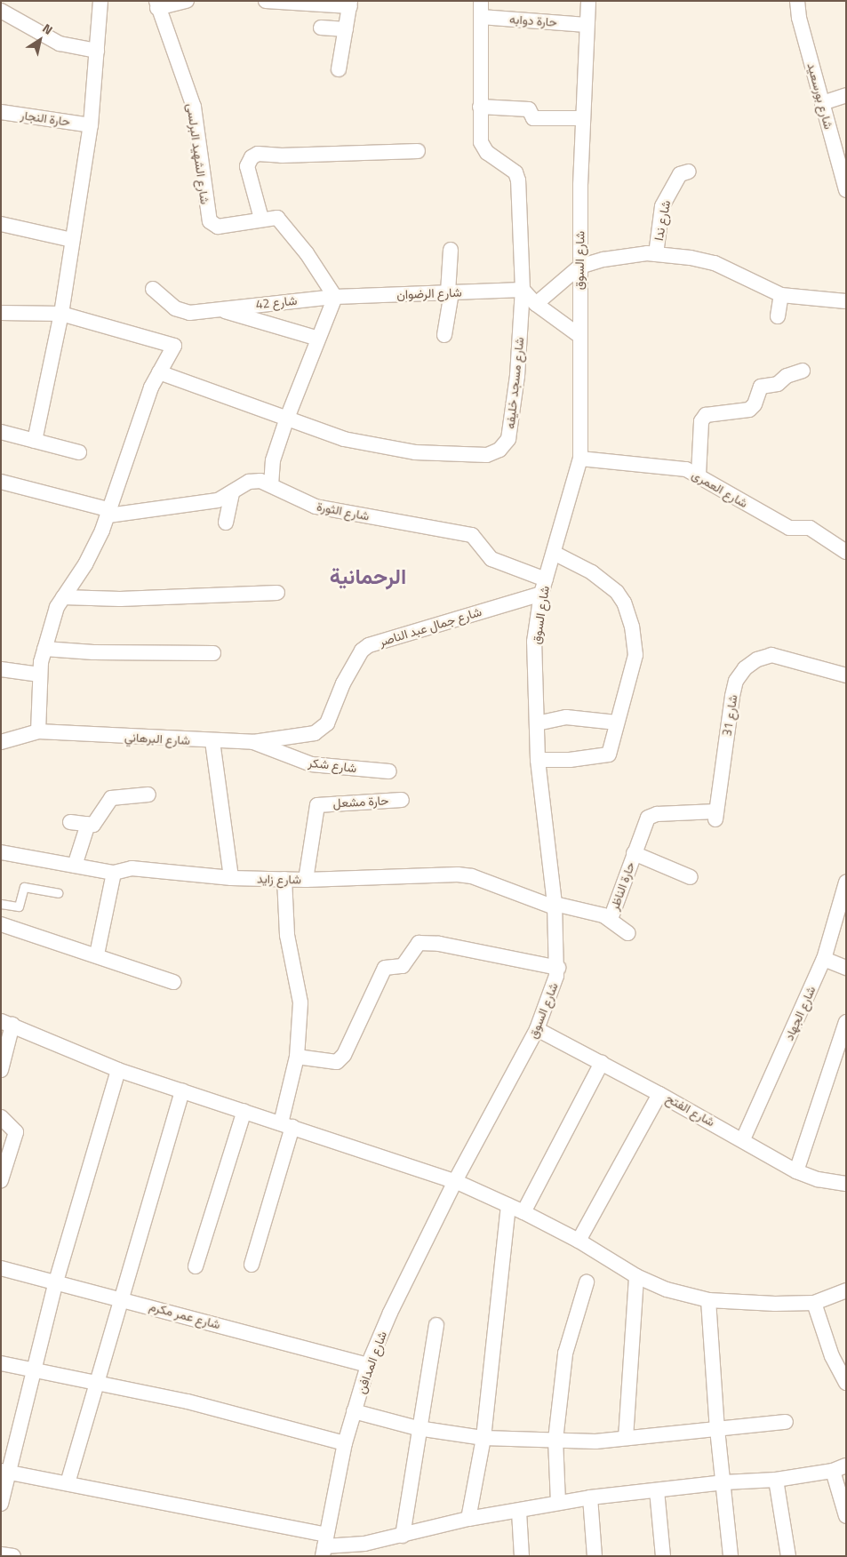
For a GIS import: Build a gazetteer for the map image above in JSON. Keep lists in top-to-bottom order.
{
  "streets": {
    "street": [
      "حارة دوابه",
      "شارع بورسعيد",
      "حارة النجار",
      "شارع الشهيد البرلسى",
      "شارع ندا",
      "شارع السوق",
      "شارع الرضوان",
      "شارع 42",
      "شارع مسجد خليفه",
      "شارع العمرى",
      "شارع الثورة",
      "شارع جمال عبد الناصر",
      "شارع 31",
      "شارع البرهاني",
      "شارع شكر",
      "حارة مشعل",
      "شارع زايد",
      "حارة الناظر",
      "شارع الجهاد",
      "شارع الفتح",
      "شارع عمر مكرم",
      "شارع المدافن"
    ]
  },
  "crossings": [
    ["حارة دوابه", "شارع السوق"],
    ["حارة دوابه", "شارع مسجد خليفه"],
    ["شارع السوق", "شارع العمرى"],
    ["شارع السوق", "شارع الثورة"],
    ["شارع السوق", "شارع جمال عبد الناصر"],
    ["شارع السوق", "شارع زايد"],
    ["شارع السوق", "شارع الفتح"],
    ["شارع السوق", "شارع المدافن"],
    ["شارع الرضوان", "شارع 42"],
    ["شارع الرضوان", "شارع مسجد خليفه"],
    ["شارع الثورة", "شارع جمال عبد الناصر"],
    ["شارع جمال عبد الناصر", "شارع البرهاني"],
    ["شارع 31", "حارة الناظر"],
    ["شارع البرهاني", "شارع شكر"],
    ["حارة مشعل", "شارع زايد"],
    ["شارع زايد", "حارة الناظر"],
    ["شارع الجهاد", "شارع الفتح"],
    ["شارع عمر مكرم", "شارع المدافن"]
  ],
  "districts": ["الرحمانية"],
  "north": "top right"
}
